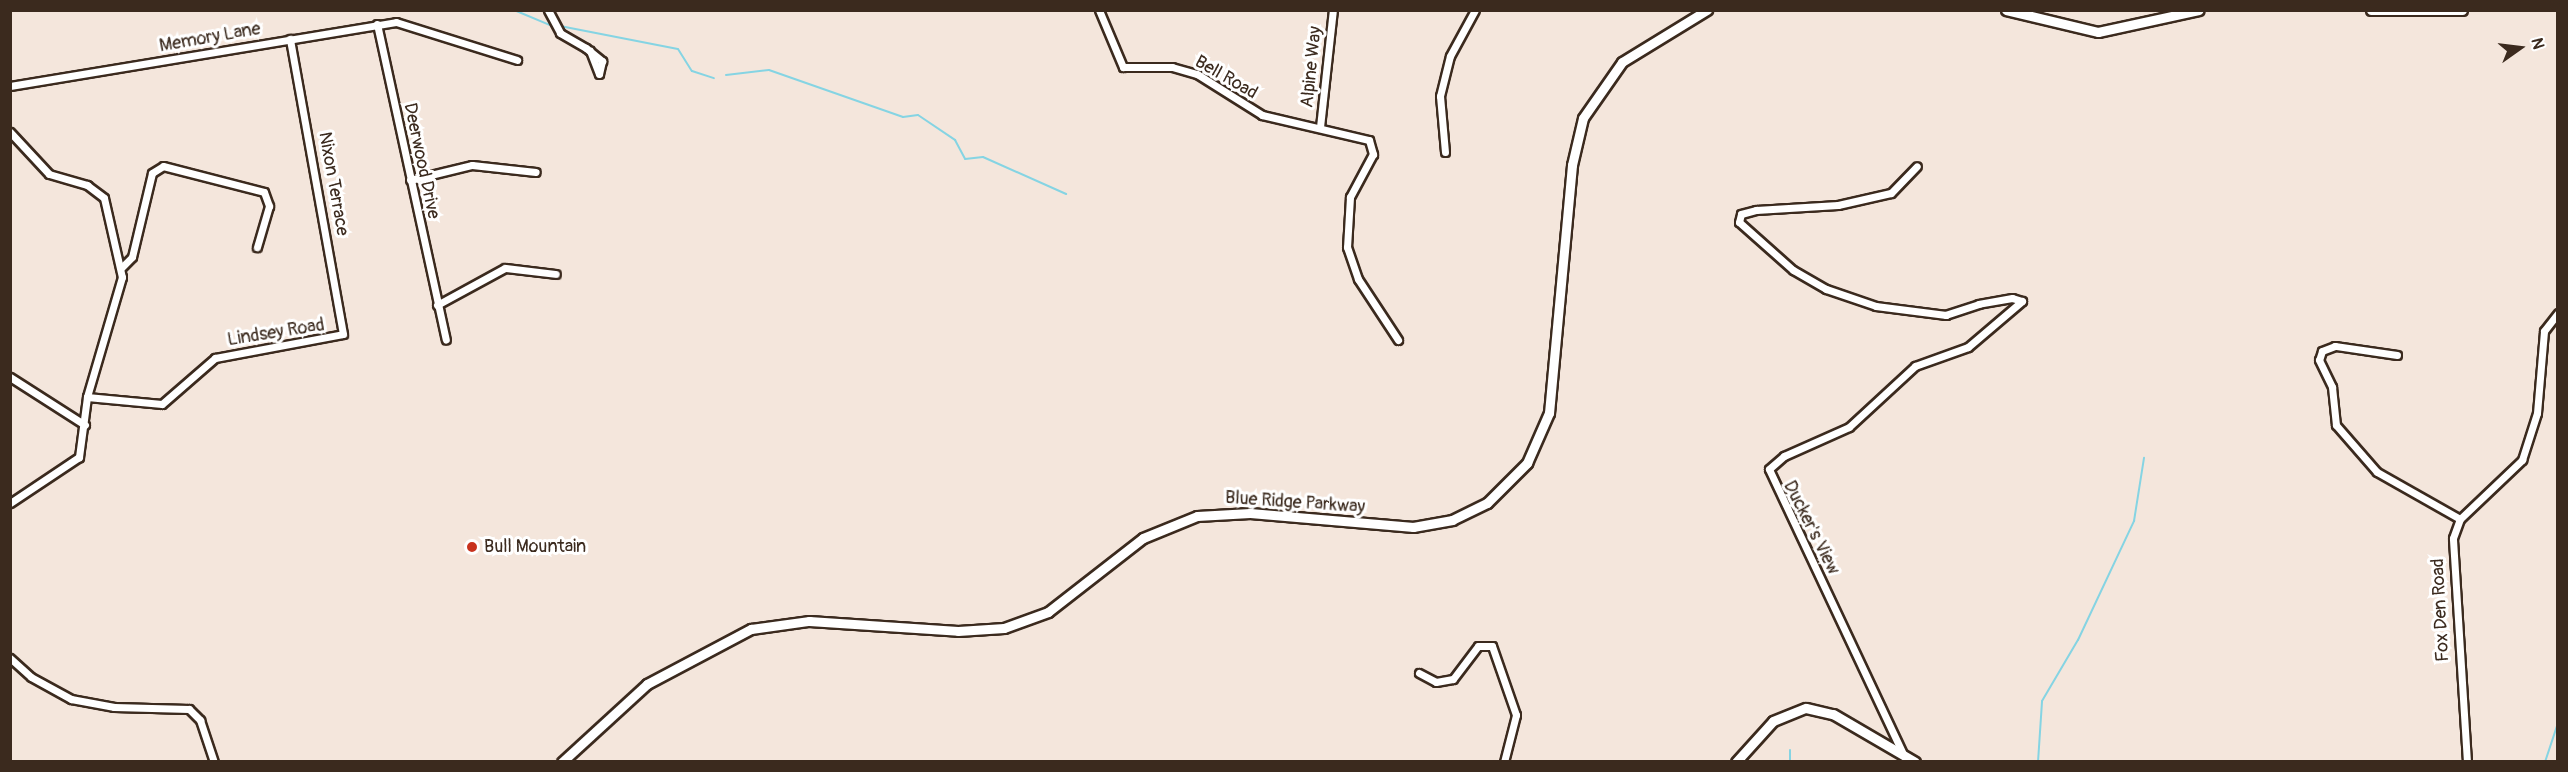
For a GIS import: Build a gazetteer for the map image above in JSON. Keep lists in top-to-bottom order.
{
  "streets": {
    "main road": ["Blue Ridge Parkway"],
    "street": [
      "Memory Lane",
      "Alpine Way",
      "Bell Road",
      "Deerwood Drive",
      "Nixon Terrace",
      "Lindsey Road",
      "Ducker's View",
      "Fox Den Road"
    ]
  },
  "crossings": [
    ["Memory Lane", "Deerwood Drive"],
    ["Memory Lane", "Nixon Terrace"],
    ["Alpine Way", "Bell Road"],
    ["Nixon Terrace", "Lindsey Road"]
  ],
  "places": ["Bull Mountain"],
  "north": "right"
}
